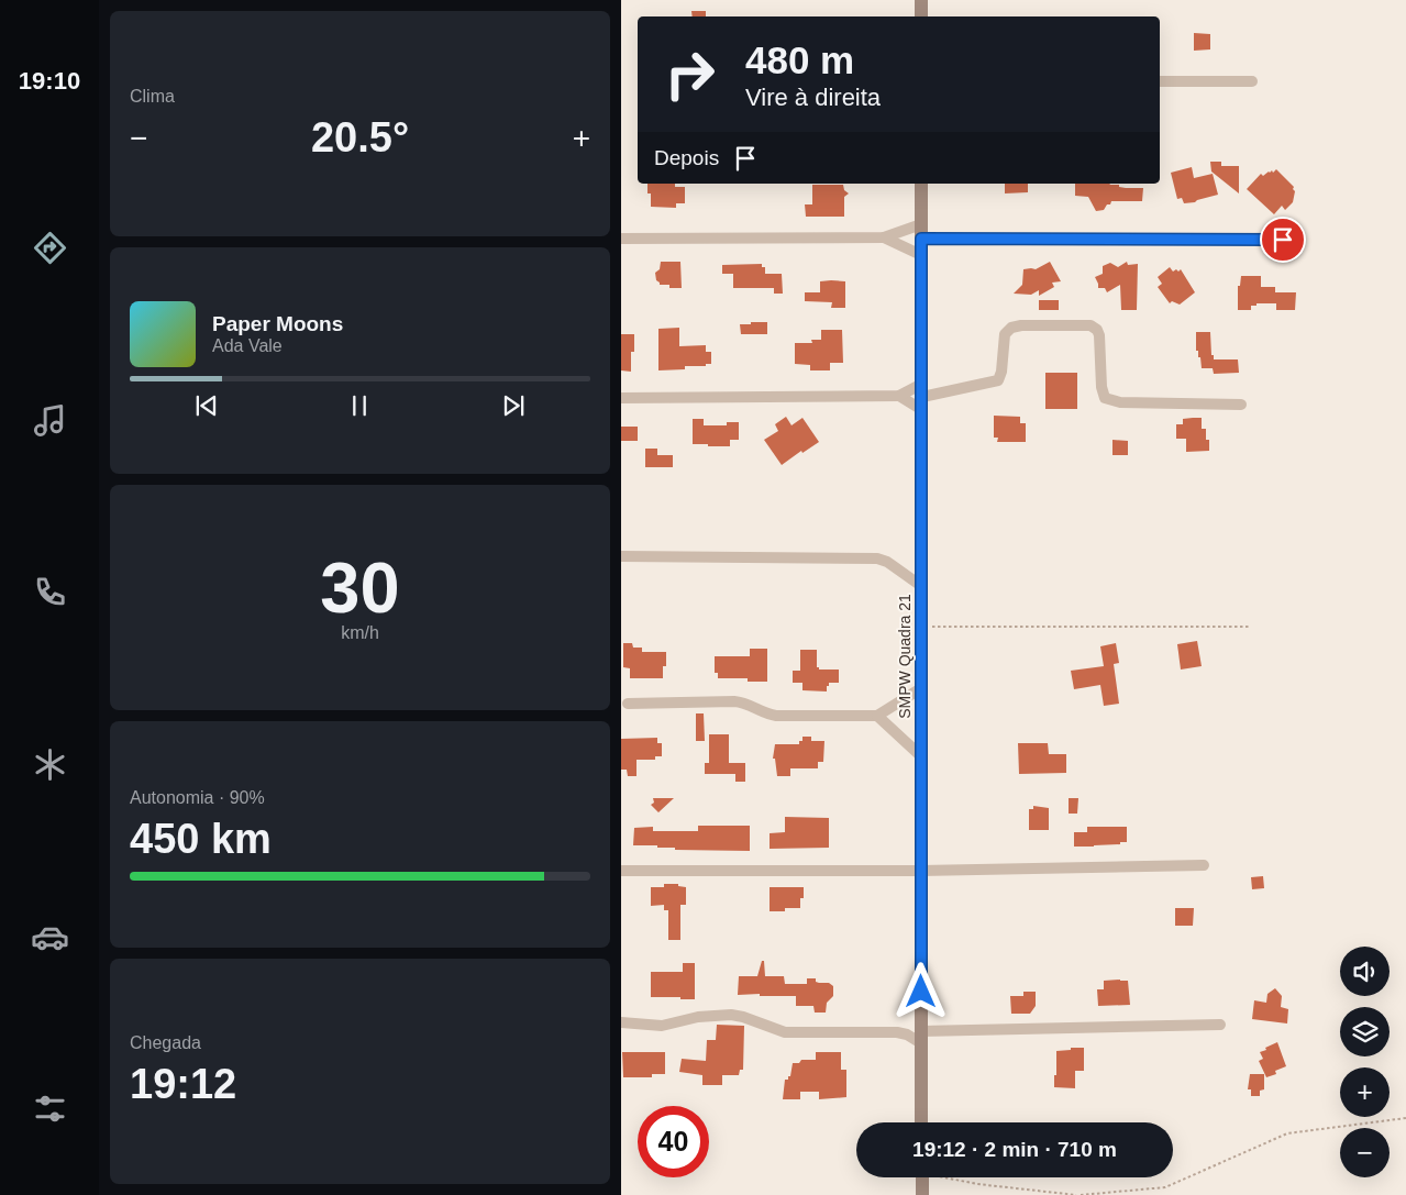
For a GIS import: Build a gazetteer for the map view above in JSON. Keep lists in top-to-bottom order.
{
  "streets": {
    "street": ["SMPW Quadra 21"]
  },
  "page": {
    "tabs": "19:10",
    "tile": [
      "Clima",
      ["30", "km/h"],
      ["Autonomia · 90%", "450 km"],
      ["Chegada", "19:12"]
    ],
    "turn": ["480 m", "Vire à direita"],
    "heat": ["−", "20.5°", "+"],
    "then": "Depois",
    "song": ["Paper Moons", "Ada Vale"],
    "map_buttons": ["+", "−"],
    "limit": "40",
    "trip": "19:12 · 2 min · 710 m"
  }
}
